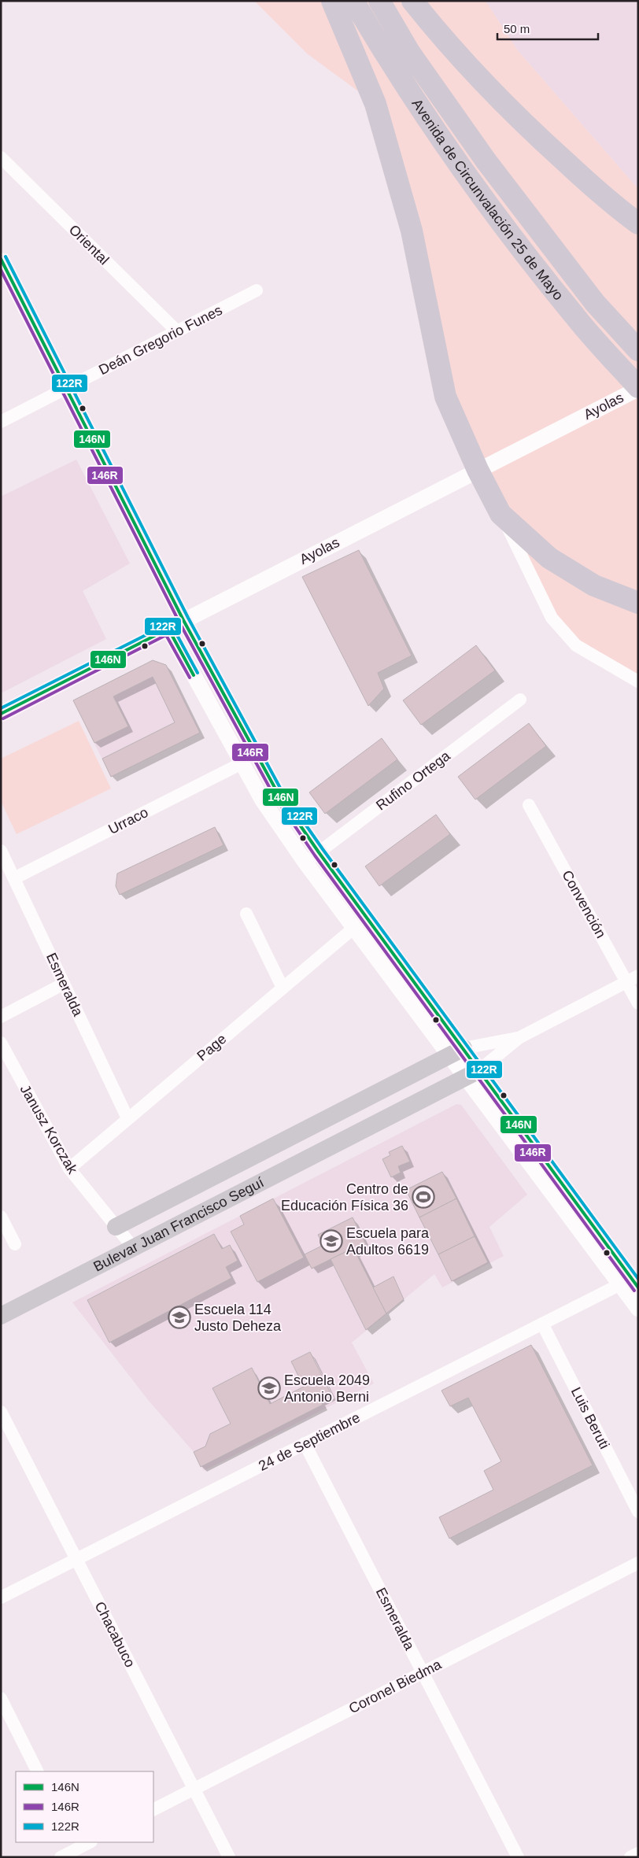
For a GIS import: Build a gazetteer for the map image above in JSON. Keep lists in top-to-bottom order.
{
  "streets": {
    "highway": ["Avenida de Circunvalación 25 de Mayo"],
    "main road": ["Bulevar Juan Francisco Seguí"],
    "street": [
      "Oriental",
      "Deán Gregorio Funes",
      "Ayolas",
      "Rufino Ortega",
      "Urraco",
      "Convención",
      "Esmeralda",
      "Page",
      "Janusz Korczak",
      "Luis Beruti",
      "24 de Septiembre",
      "Chacabuco",
      "Coronel Biedma"
    ]
  },
  "crossings": [
    ["Avenida de Circunvalación 25 de Mayo", "Ayolas"],
    ["Oriental", "Deán Gregorio Funes"],
    ["Urraco", "Esmeralda"],
    ["Convención", "Bulevar Juan Francisco Seguí"],
    ["Esmeralda", "Page"],
    ["Esmeralda", "24 de Septiembre"],
    ["Esmeralda", "Coronel Biedma"],
    ["Page", "Janusz Korczak"],
    ["Janusz Korczak", "Bulevar Juan Francisco Seguí"],
    ["Luis Beruti", "24 de Septiembre"],
    ["24 de Septiembre", "Chacabuco"],
    ["Chacabuco", "Coronel Biedma"]
  ],
  "places": {
    "sports": ["Centro de Educación Física 36"],
    "school or university": ["Escuela para Adultos 6619", "Escuela 114 Justo Deheza", "Escuela 2049 Antonio Berni"]
  },
  "lines": ["transit line 122R", "transit line 146N", "transit line 146R"],
  "legend": ["146N", "146R", "122R"],
  "scale_bar": "50 m"
}
